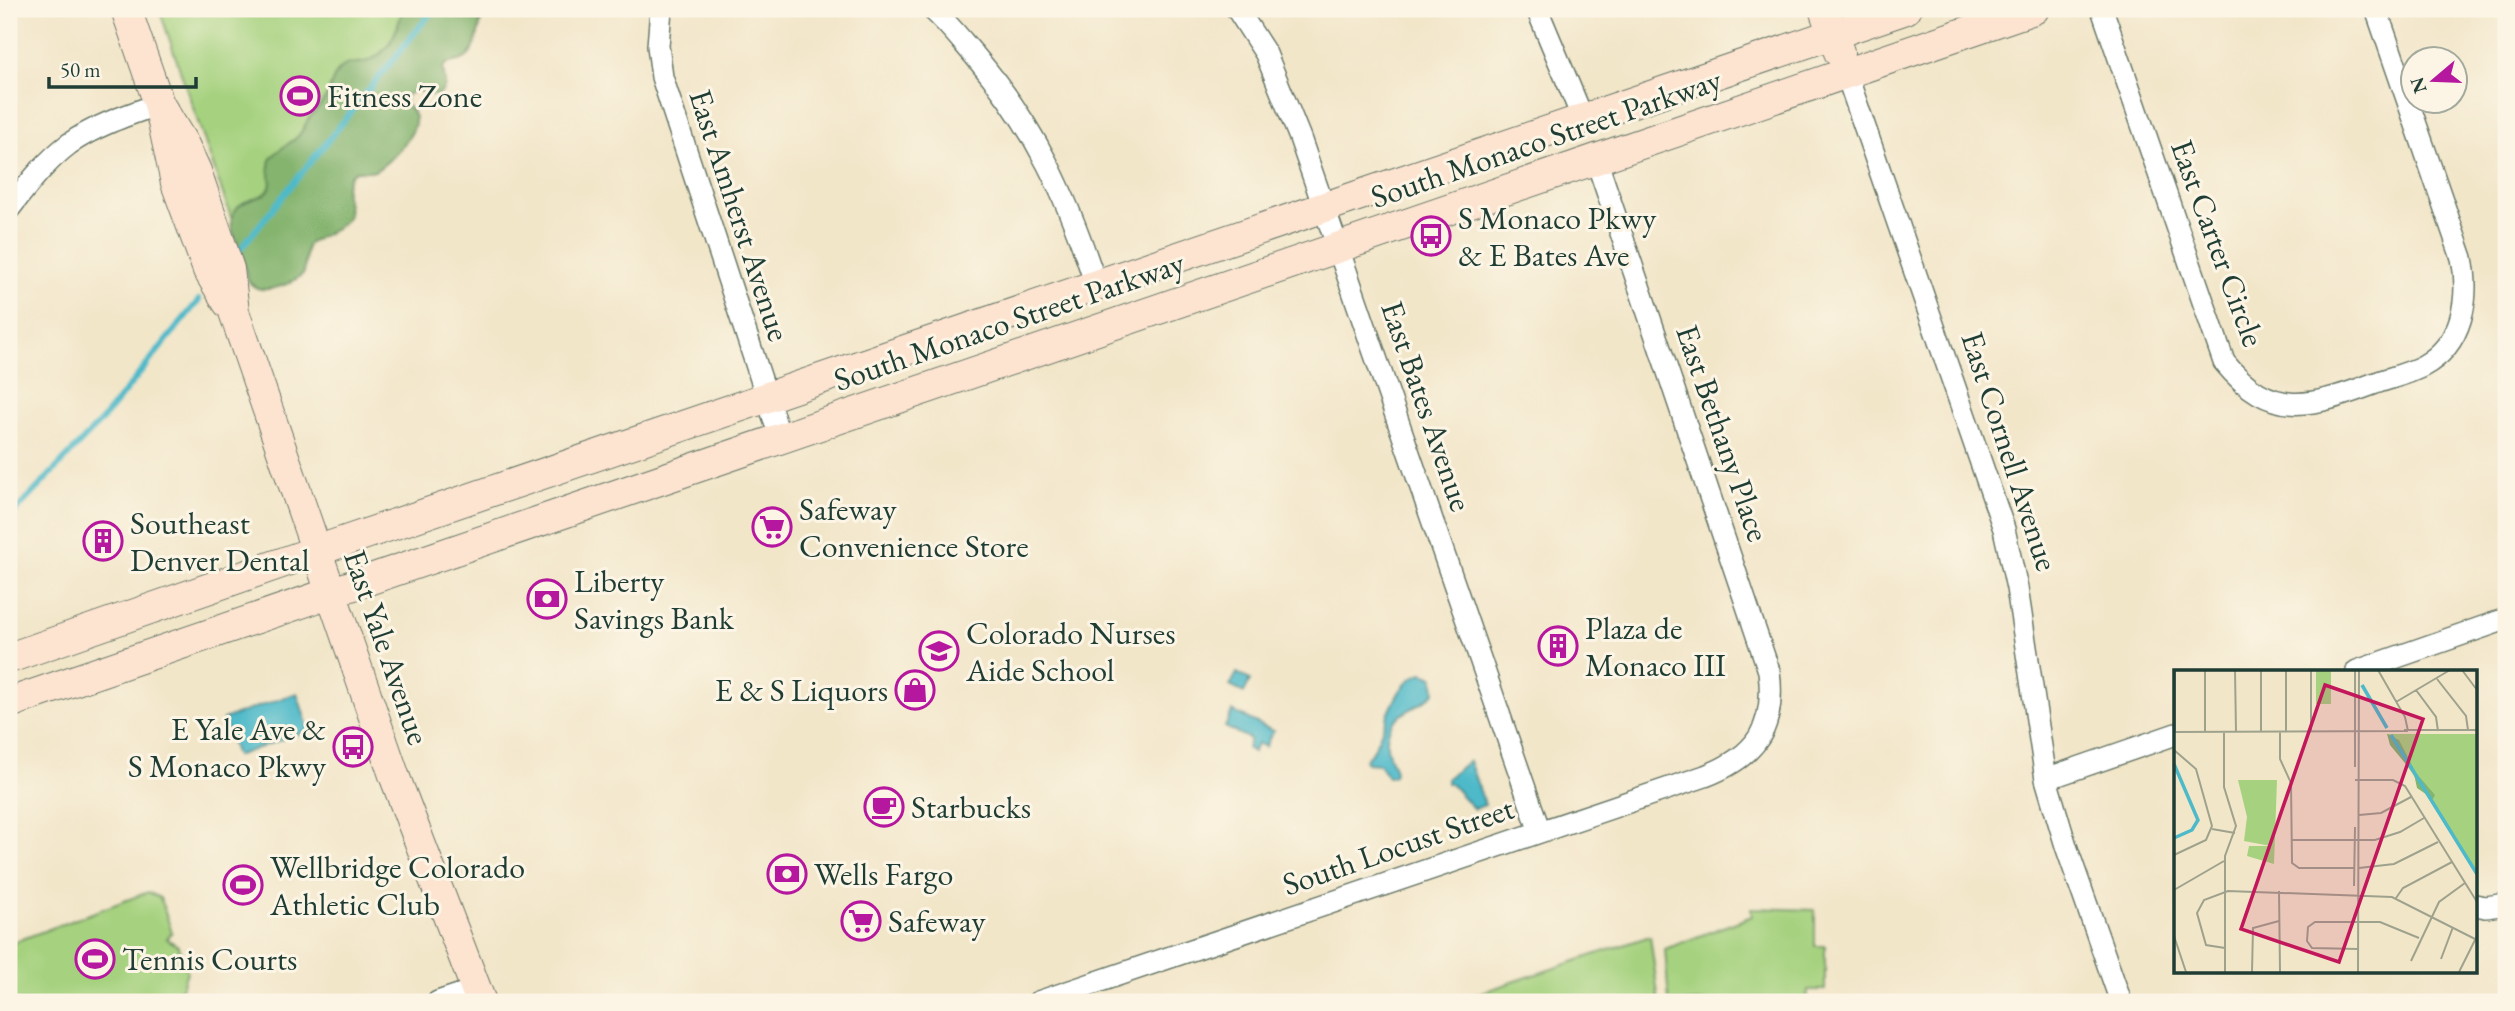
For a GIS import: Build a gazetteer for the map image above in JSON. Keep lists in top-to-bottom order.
{
  "streets": {
    "main road": ["South Monaco Street Parkway", "East Cornell Avenue", "East Yale Avenue"],
    "street": [
      "East Amherst Avenue",
      "East Carter Circle",
      "East Bates Avenue",
      "East Bethany Place",
      "South Locust Street"
    ]
  },
  "crossings": [
    ["South Monaco Street Parkway", "East Amherst Avenue"],
    ["South Monaco Street Parkway", "East Bates Avenue"],
    ["South Monaco Street Parkway", "East Bethany Place"],
    ["South Monaco Street Parkway", "East Cornell Avenue"],
    ["South Monaco Street Parkway", "East Yale Avenue"],
    ["East Bates Avenue", "South Locust Street"],
    ["East Bethany Place", "South Locust Street"]
  ],
  "places": {
    "sports": ["Fitness Zone", "Wellbridge Colorado Athletic Club", "Tennis Courts"],
    "bus stop": ["S Monaco Pkwy & E Bates Ave", "E Yale Ave & S Monaco Pkwy"],
    "supermarket": ["Safeway Convenience Store", "Safeway"],
    "building": ["Southeast Denver Dental", "Plaza de Monaco III"],
    "bank": ["Liberty Savings Bank", "Wells Fargo"],
    "school or university": ["Colorado Nurses Aide School"],
    "shop": ["E & S Liquors"],
    "cafe": ["Starbucks"]
  },
  "scale_bar": "50 m",
  "north": "left"
}
